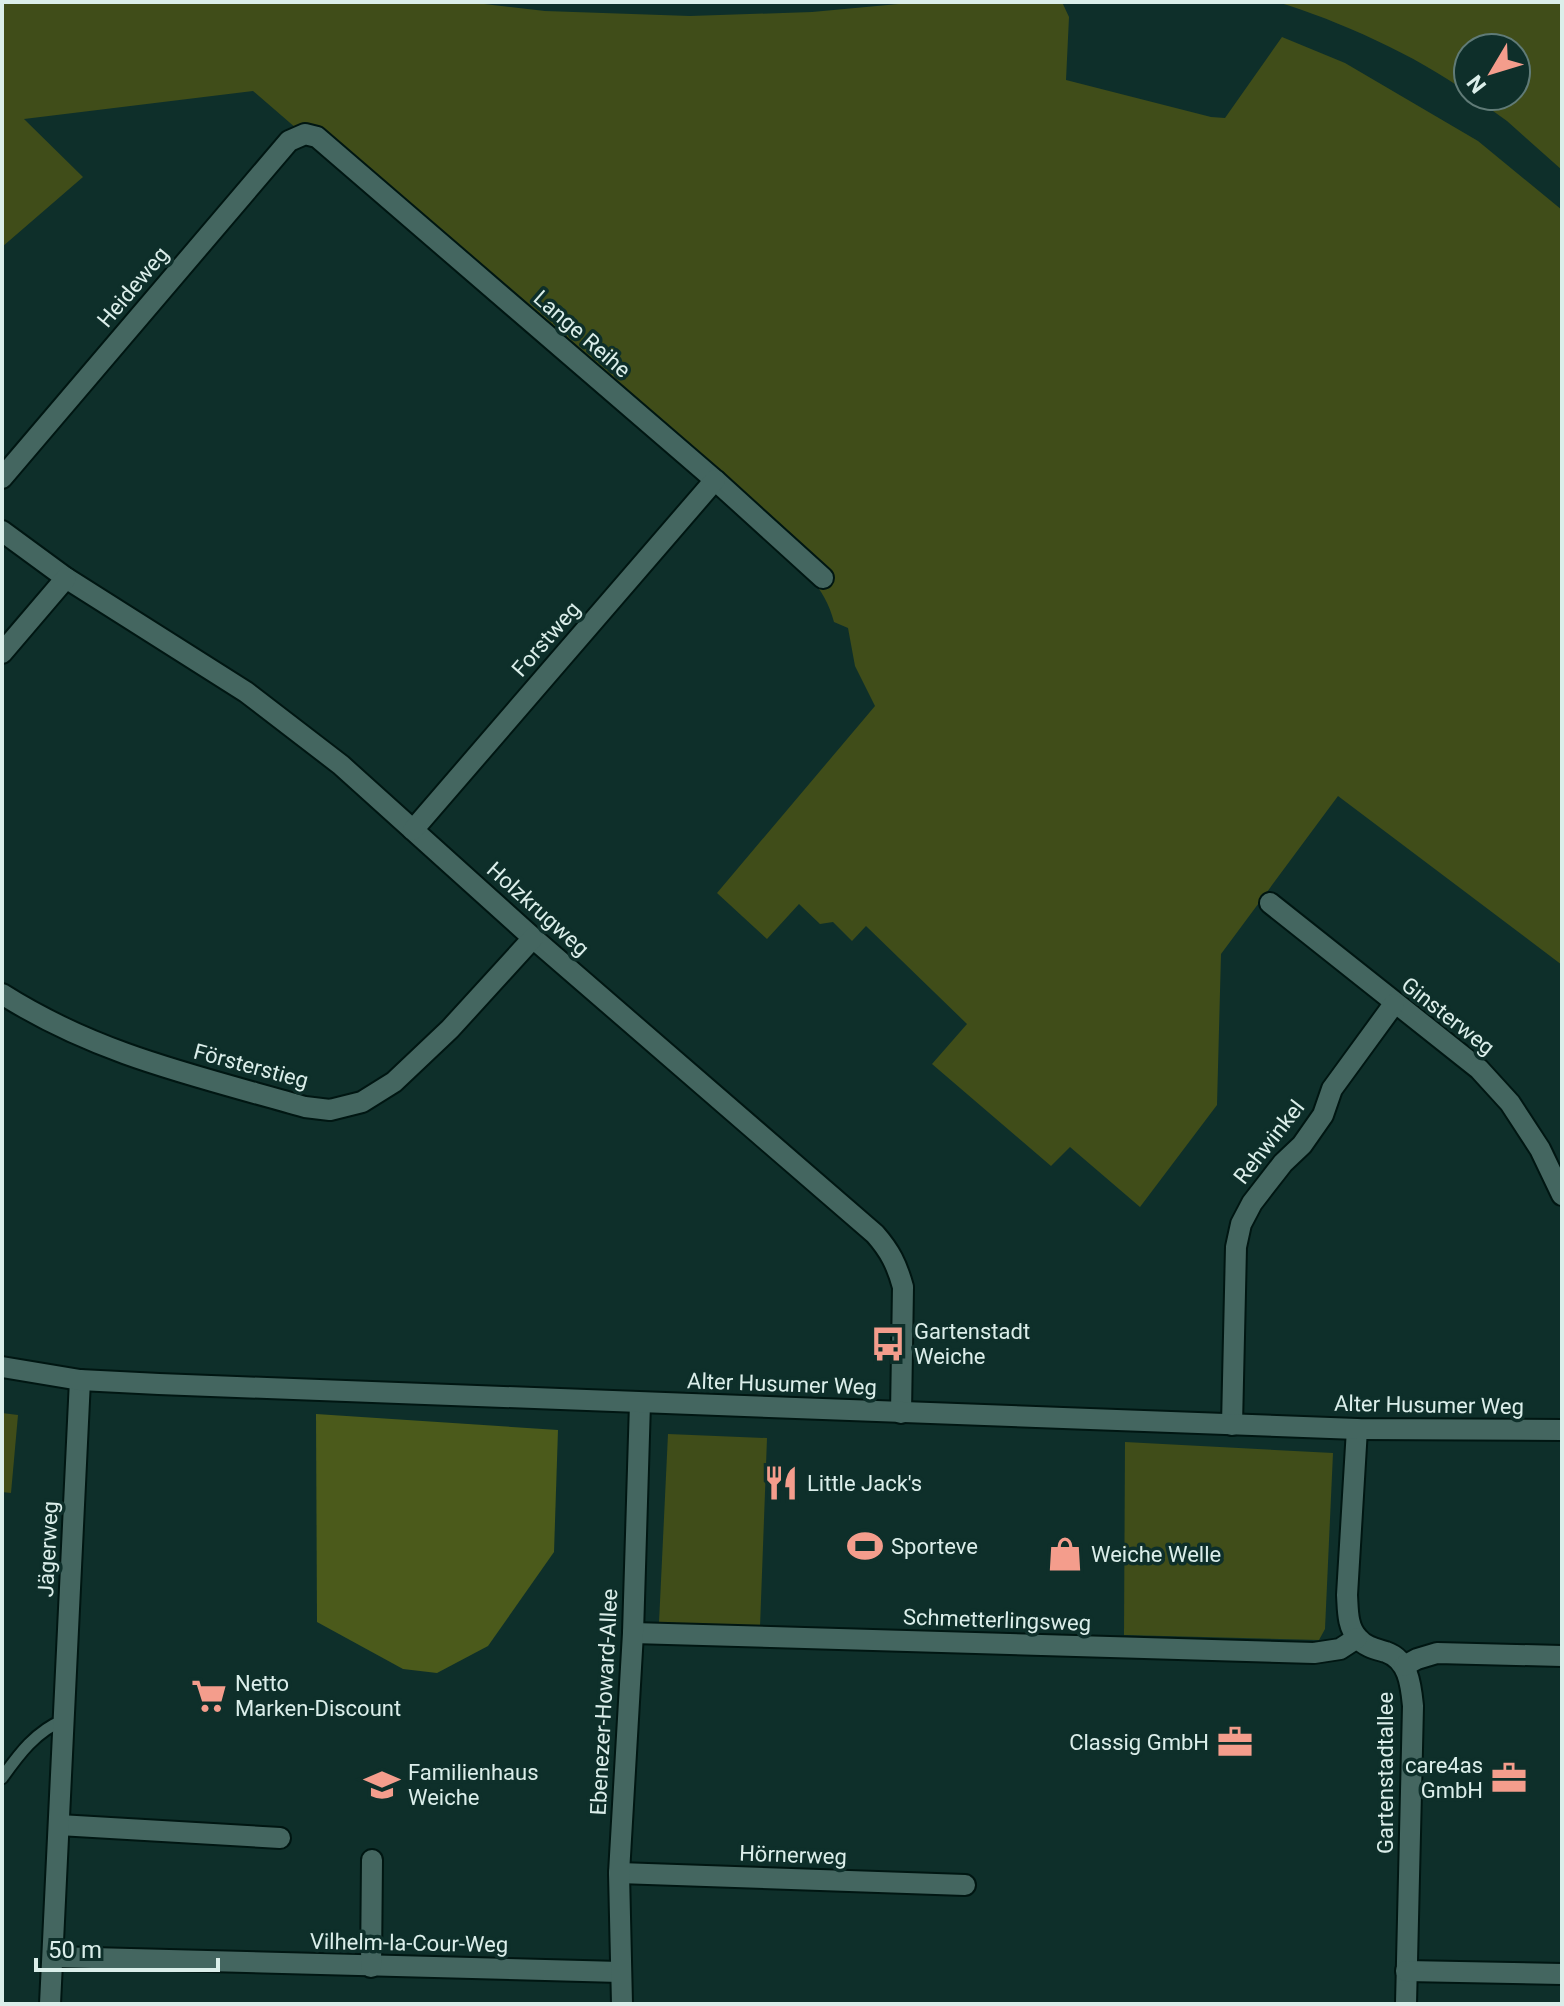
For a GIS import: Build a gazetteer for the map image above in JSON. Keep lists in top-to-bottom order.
{
  "streets": {
    "street": [
      "Heideweg",
      "Lange Reihe",
      "Forstweg",
      "Holzkrugweg",
      "Ginsterweg",
      "Försterstieg",
      "Rehwinkel",
      "Alter Husumer Weg",
      "Jägerweg",
      "Schmetterlingsweg",
      "Ebenezer-Howard-Allee",
      "Gartenstadtallee",
      "Hörnerweg",
      "Vilhelm-la-Cour-Weg"
    ]
  },
  "crossings": [
    ["Heideweg", "Lange Reihe"],
    ["Lange Reihe", "Forstweg"],
    ["Forstweg", "Holzkrugweg"],
    ["Holzkrugweg", "Försterstieg"],
    ["Holzkrugweg", "Alter Husumer Weg"],
    ["Ginsterweg", "Rehwinkel"],
    ["Rehwinkel", "Alter Husumer Weg"],
    ["Alter Husumer Weg", "Jägerweg"],
    ["Alter Husumer Weg", "Ebenezer-Howard-Allee"],
    ["Jägerweg", "Vilhelm-la-Cour-Weg"],
    ["Schmetterlingsweg", "Ebenezer-Howard-Allee"],
    ["Schmetterlingsweg", "Gartenstadtallee"],
    ["Ebenezer-Howard-Allee", "Hörnerweg"],
    ["Ebenezer-Howard-Allee", "Vilhelm-la-Cour-Weg"]
  ],
  "places": {
    "bus stop": ["Gartenstadt Weiche"],
    "restaurant": ["Little Jack's"],
    "sports": ["Sporteve"],
    "shop": ["Weiche Welle"],
    "supermarket": ["Netto Marken-Discount"],
    "office": ["Classig GmbH", "care4as GmbH"],
    "school or university": ["Familienhaus Weiche"]
  },
  "scale_bar": "50 m",
  "north": "bottom left"
}
